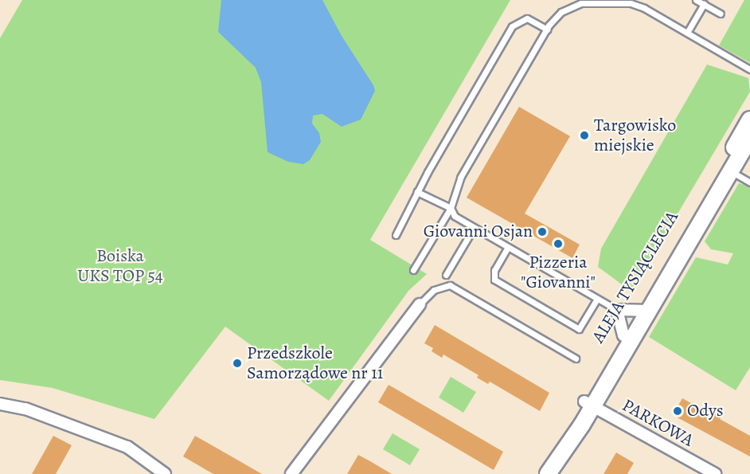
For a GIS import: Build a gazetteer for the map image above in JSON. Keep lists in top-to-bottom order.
{
  "streets": {
    "street": ["ALEJA TYSIĄCLECIA", "PARKOWA"]
  },
  "crossings": [
    ["ALEJA TYSIĄCLECIA", "PARKOWA"]
  ],
  "parks": ["Boiska UKS TOP 54"],
  "places": [
    "Targowisko miejskie",
    "Giovanni Osjan",
    "Pizzeria \"Giovanni\"",
    "Przedszkole Samorządowe nr 11",
    "Odys"
  ]
}
